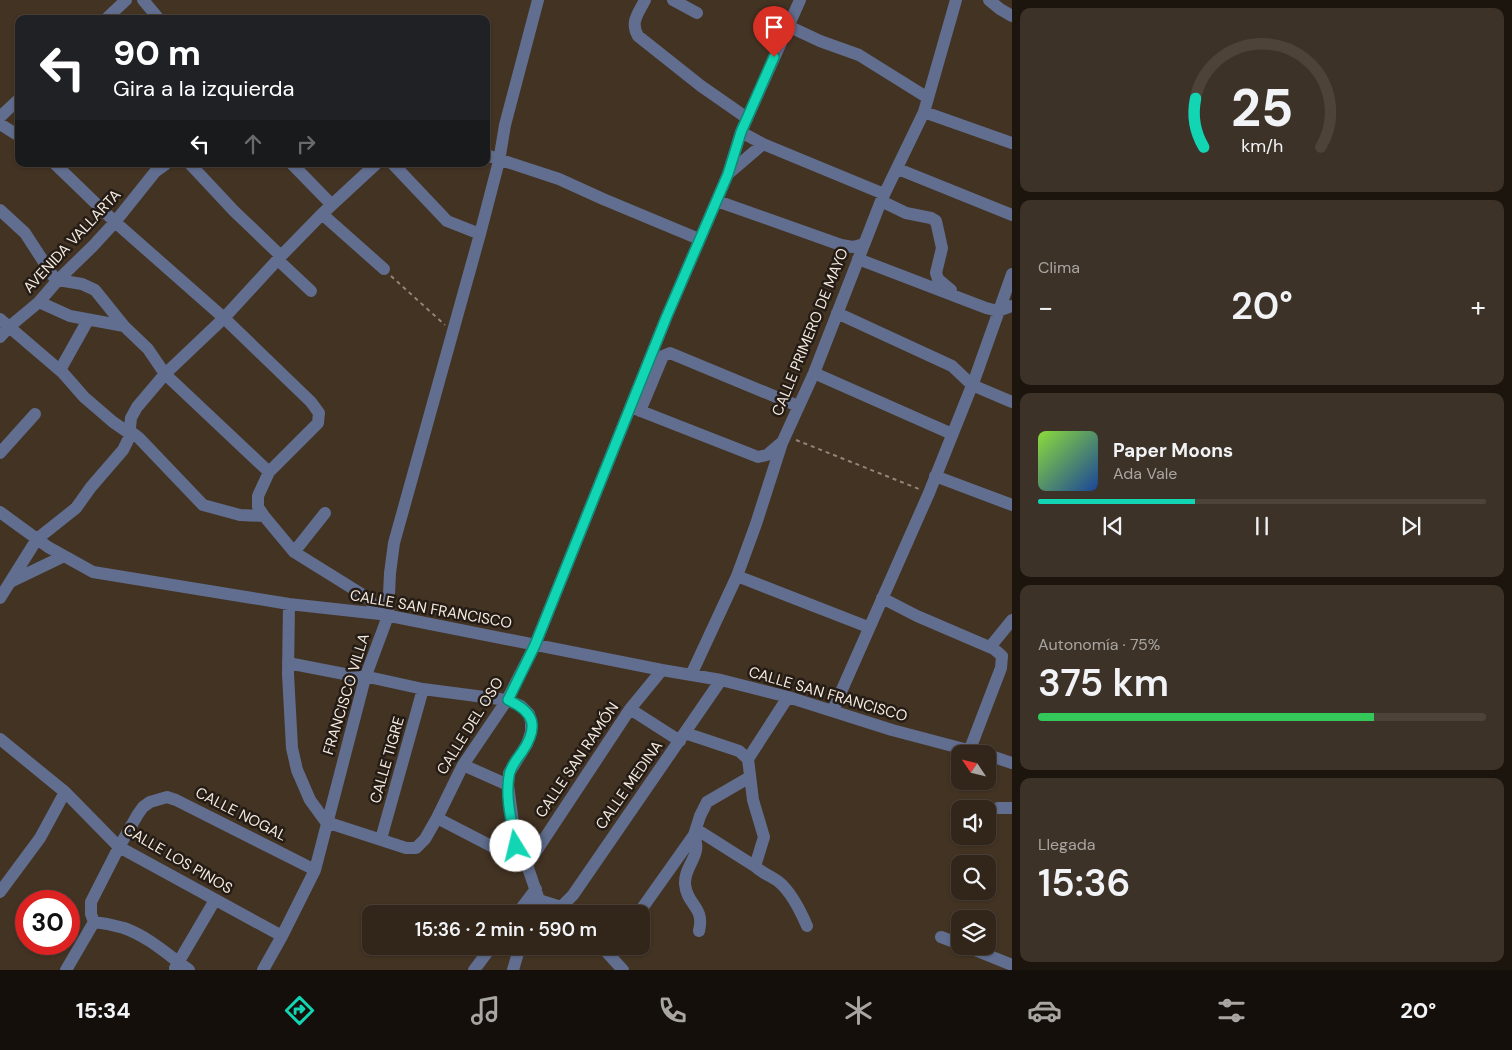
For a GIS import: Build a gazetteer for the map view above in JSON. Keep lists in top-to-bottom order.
{
  "streets": {
    "street": [
      "AVENIDA VALLARTA",
      "CALLE PRIMERO DE MAYO",
      "CALLE SAN FRANCISCO",
      "FRANCISCO VILLA",
      "CALLE DEL OSO",
      "CALLE TIGRE",
      "CALLE SAN RAMÓN",
      "CALLE MEDINA",
      "CALLE NOGAL",
      "CALLE LOS PINOS"
    ]
  },
  "crossings": [
    ["CALLE PRIMERO DE MAYO", "CALLE SAN FRANCISCO"],
    ["CALLE SAN FRANCISCO", "FRANCISCO VILLA"],
    ["CALLE SAN FRANCISCO", "CALLE DEL OSO"],
    ["CALLE SAN FRANCISCO", "CALLE SAN RAMÓN"],
    ["CALLE SAN FRANCISCO", "CALLE MEDINA"],
    ["FRANCISCO VILLA", "CALLE NOGAL"],
    ["FRANCISCO VILLA", "CALLE LOS PINOS"],
    ["CALLE DEL OSO", "CALLE TIGRE"],
    ["CALLE NOGAL", "CALLE LOS PINOS"]
  ],
  "north": "top left",
  "page": {
    "turn": ["90 m", "Gira a la izquierda"],
    "tile": [
      "Clima",
      ["Autonomía · 75%", "375 km"],
      ["Llegada", "15:36"]
    ],
    "heat": ["−", "20°", "+"],
    "song": ["Paper Moons", "Ada Vale"],
    "limit": "30",
    "trip": "15:36 · 2 min · 590 m",
    "tabs": ["15:34", "20°"],
    "gauge": ["25", "km/h"]
  }
}
